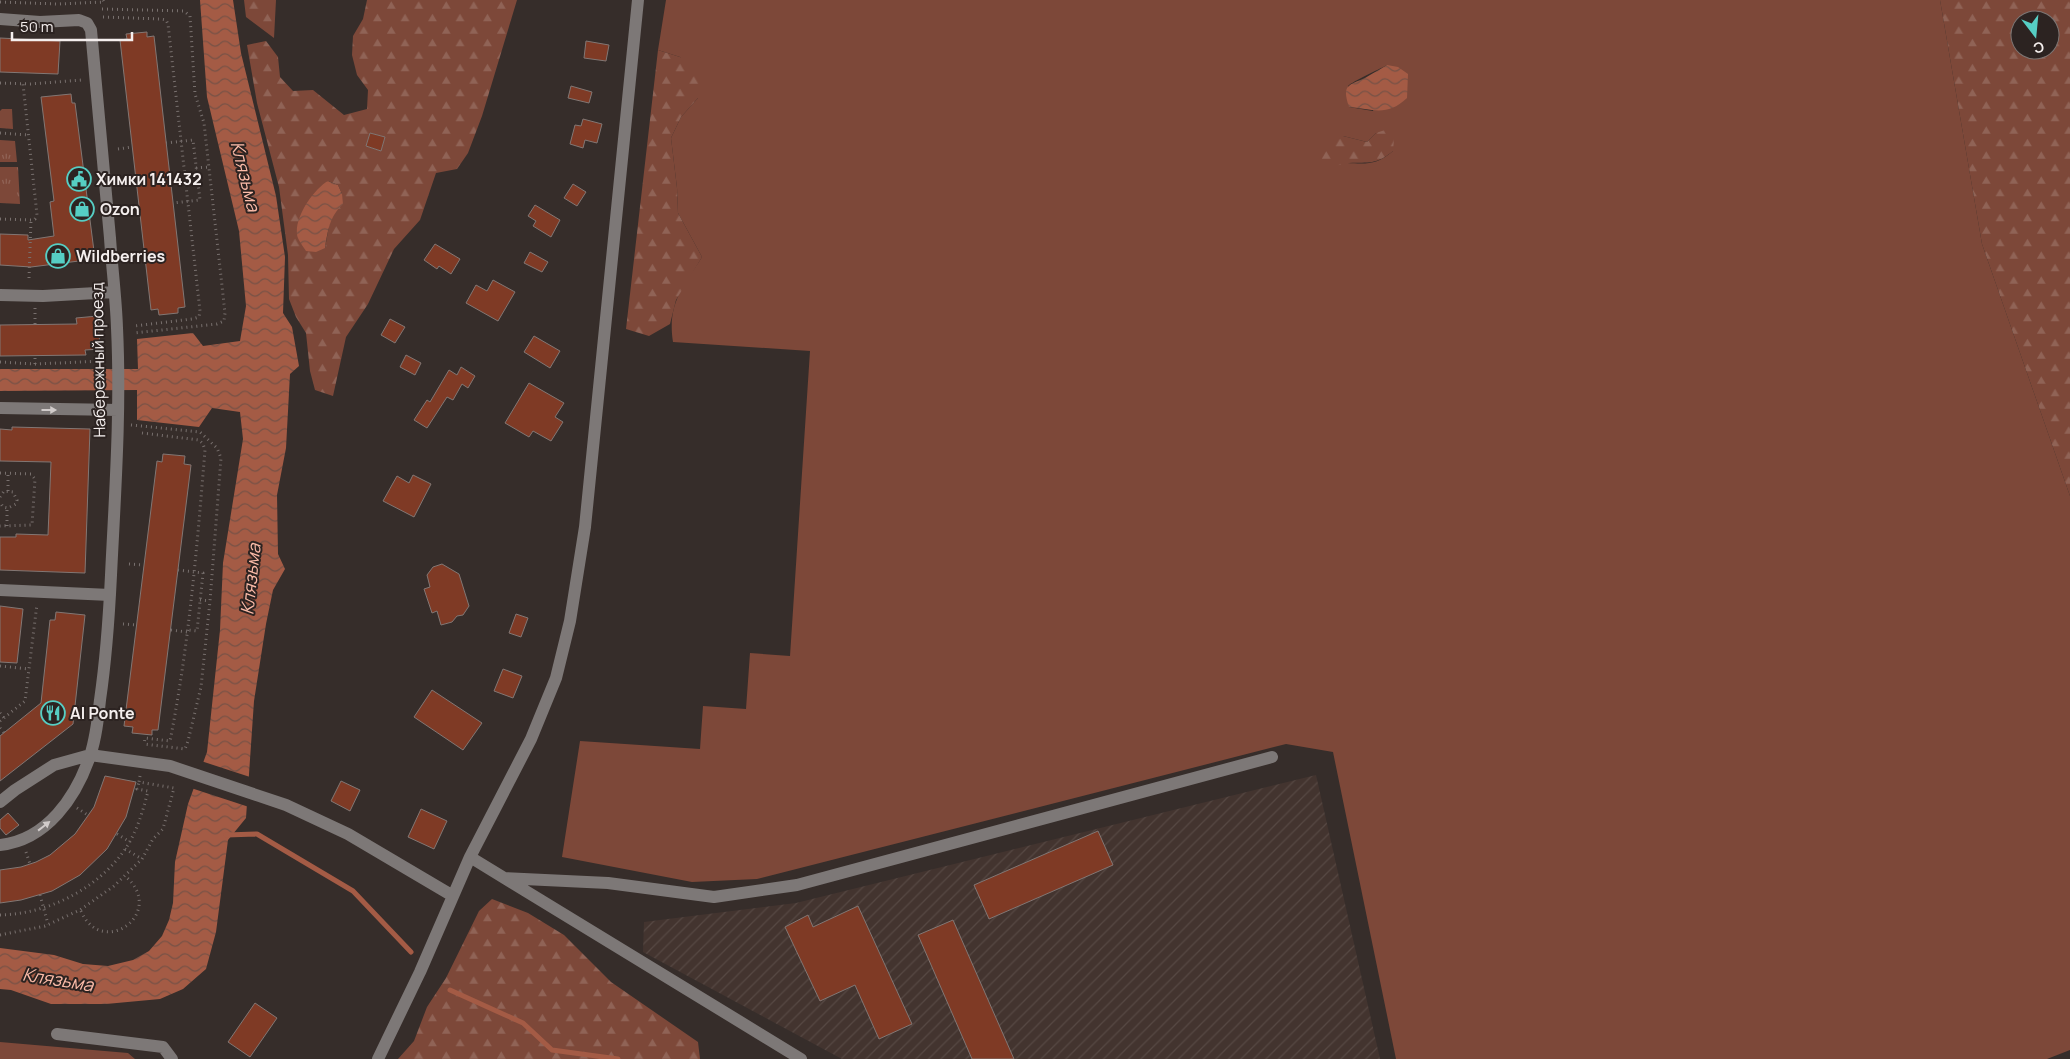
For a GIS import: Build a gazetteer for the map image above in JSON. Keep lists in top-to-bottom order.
{
  "streets": {
    "street": ["Набережный проезд"]
  },
  "water": ["Клязьма"],
  "places": {
    "public building": ["Химки 141432"],
    "shop": ["Ozon", "Wildberries"],
    "restaurant": ["Al Ponte"]
  },
  "scale_bar": "50 m",
  "north": "bottom"
}
